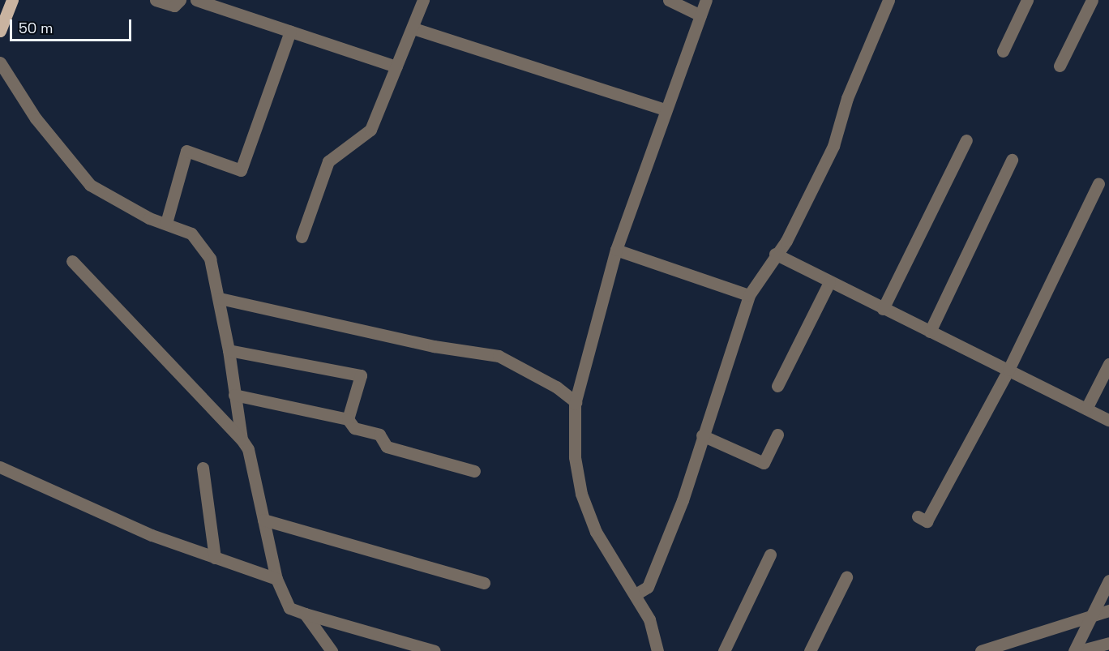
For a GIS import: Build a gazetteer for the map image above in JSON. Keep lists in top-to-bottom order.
{
  "scale_bar": "50 m"
}
